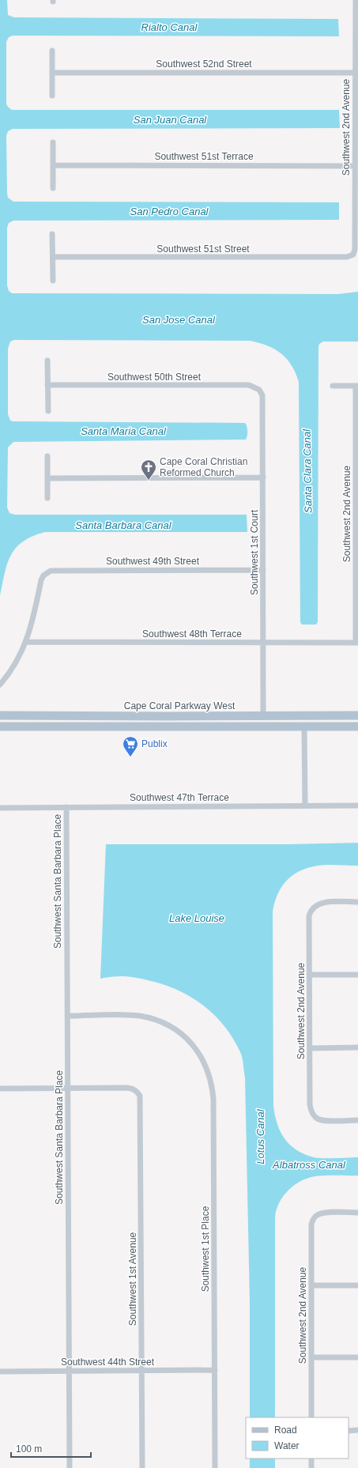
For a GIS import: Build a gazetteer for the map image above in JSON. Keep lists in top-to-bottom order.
{
  "streets": {
    "main road": ["Cape Coral Parkway West"],
    "street": [
      "Southwest 52nd Street",
      "Southwest 2nd Avenue",
      "Southwest 51st Terrace",
      "Southwest 51st Street",
      "Southwest 50th Street",
      "Southwest 1st Court",
      "Southwest 49th Street",
      "Southwest 48th Terrace",
      "Southwest 47th Terrace",
      "Southwest Santa Barbara Place",
      "Southwest 1st Place",
      "Southwest 1st Avenue",
      "Southwest 44th Street"
    ]
  },
  "crossings": [
    ["Southwest 52nd Street", "Southwest 2nd Avenue"],
    ["Southwest 2nd Avenue", "Southwest 51st Terrace"],
    ["Southwest 2nd Avenue", "Southwest 51st Street"],
    ["Southwest 2nd Avenue", "Southwest 48th Terrace"],
    ["Southwest 50th Street", "Southwest 1st Court"],
    ["Southwest 1st Court", "Southwest 49th Street"],
    ["Southwest 1st Court", "Southwest 48th Terrace"],
    ["Southwest 1st Court", "Cape Coral Parkway West"],
    ["Southwest 49th Street", "Southwest 48th Terrace"],
    ["Southwest 47th Terrace", "Southwest Santa Barbara Place"],
    ["Southwest Santa Barbara Place", "Southwest 1st Place"],
    ["Southwest Santa Barbara Place", "Southwest 1st Avenue"],
    ["Southwest Santa Barbara Place", "Southwest 44th Street"],
    ["Southwest 1st Place", "Southwest 44th Street"],
    ["Southwest 1st Avenue", "Southwest 44th Street"]
  ],
  "water": [
    "Rialto Canal",
    "San Juan Canal",
    "San Pedro Canal",
    "San Jose Canal",
    "Santa Maria Canal",
    "Santa Clara Canal",
    "Santa Barbara Canal",
    "Lake Louise",
    "Lotus Canal",
    "Albatross Canal"
  ],
  "places": {
    "church": ["Cape Coral Christian Reformed Church"],
    "supermarket": ["Publix"]
  },
  "legend": ["Road", "Water"],
  "scale_bar": "100 m"
}
